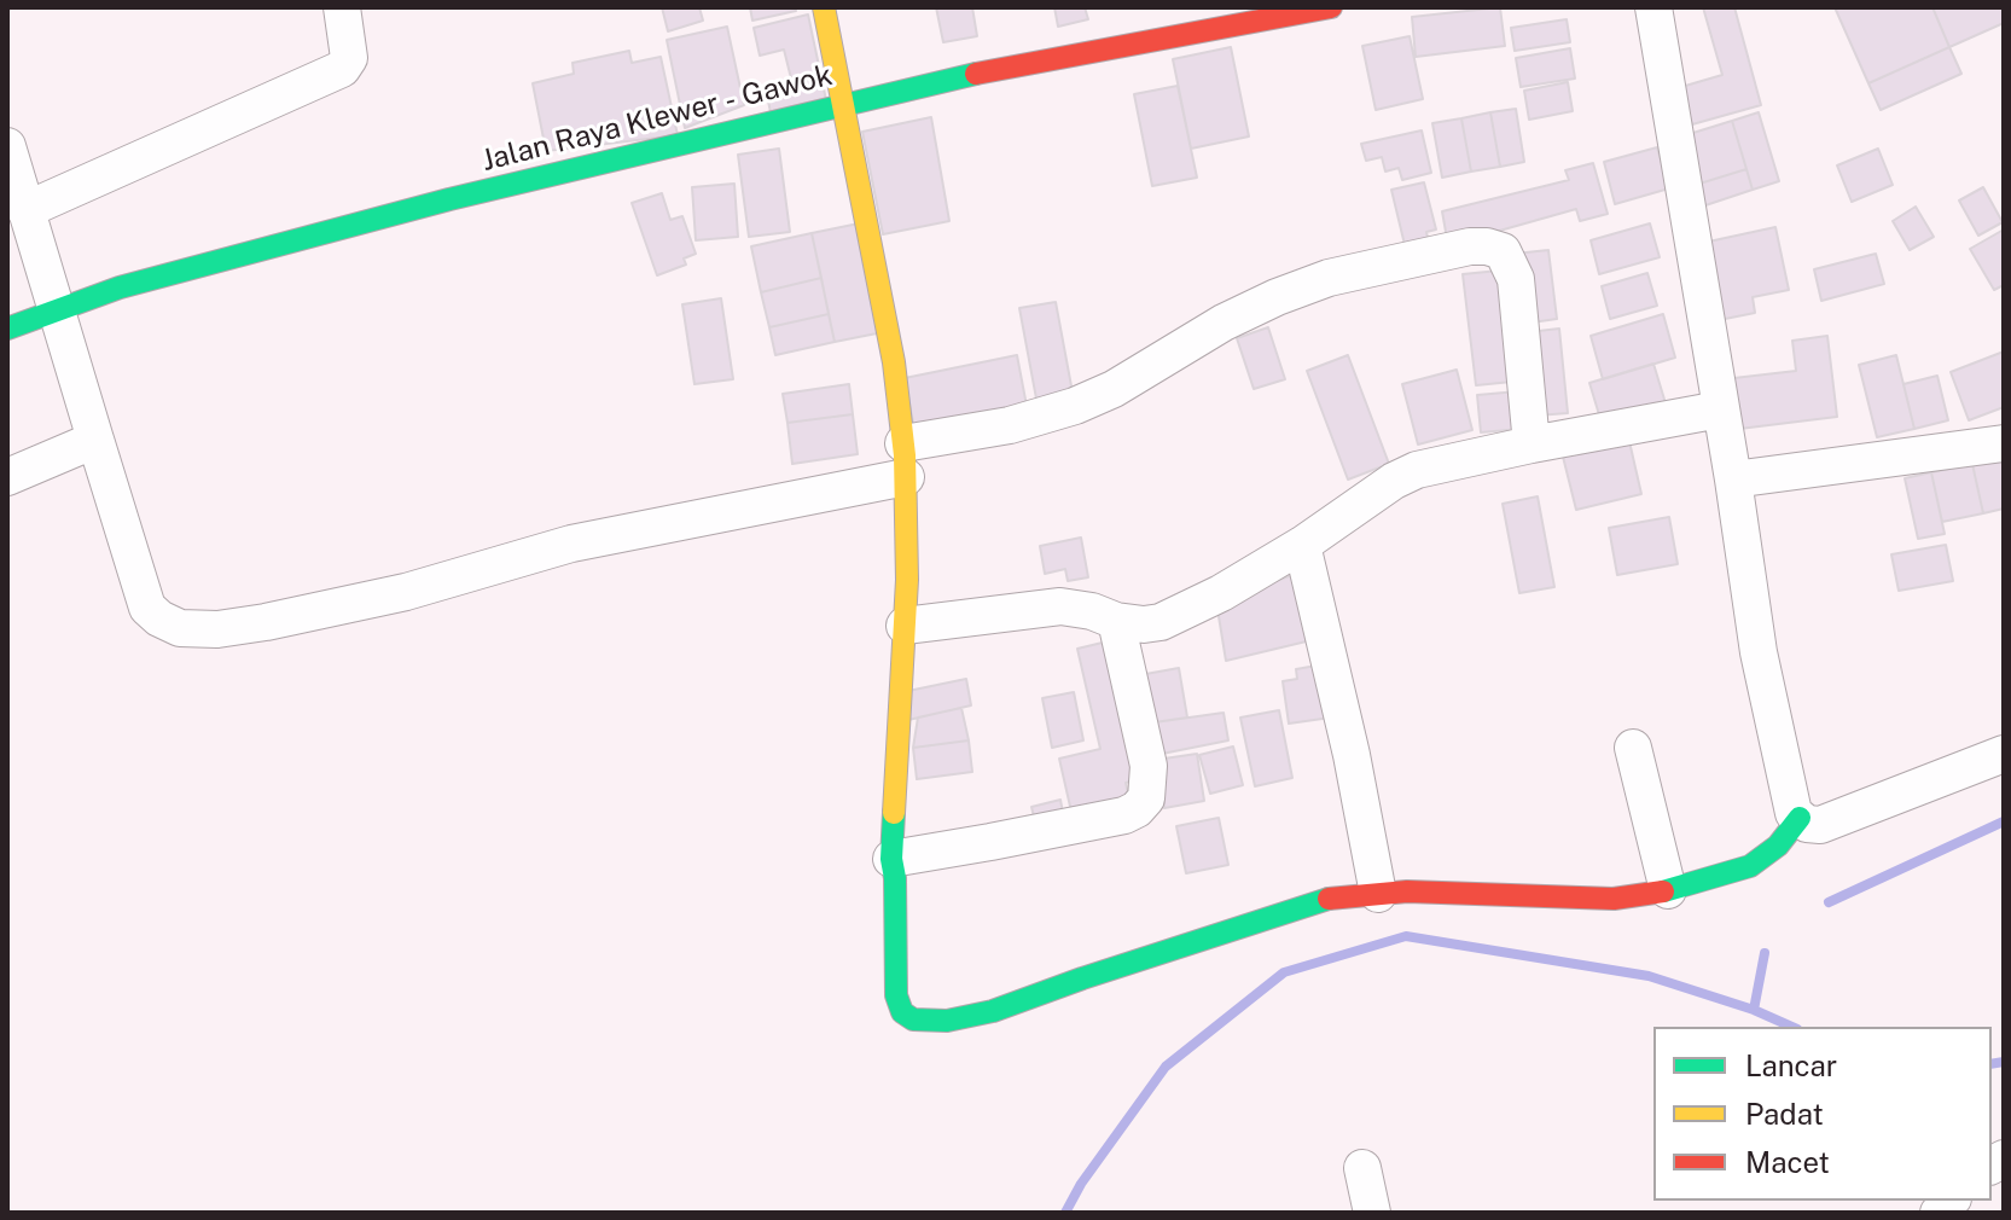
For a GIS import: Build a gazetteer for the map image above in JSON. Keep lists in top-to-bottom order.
{
  "streets": {
    "street": ["Jalan Raya Klewer - Gawok"]
  },
  "legend": ["Lancar", "Padat", "Macet"]
}
